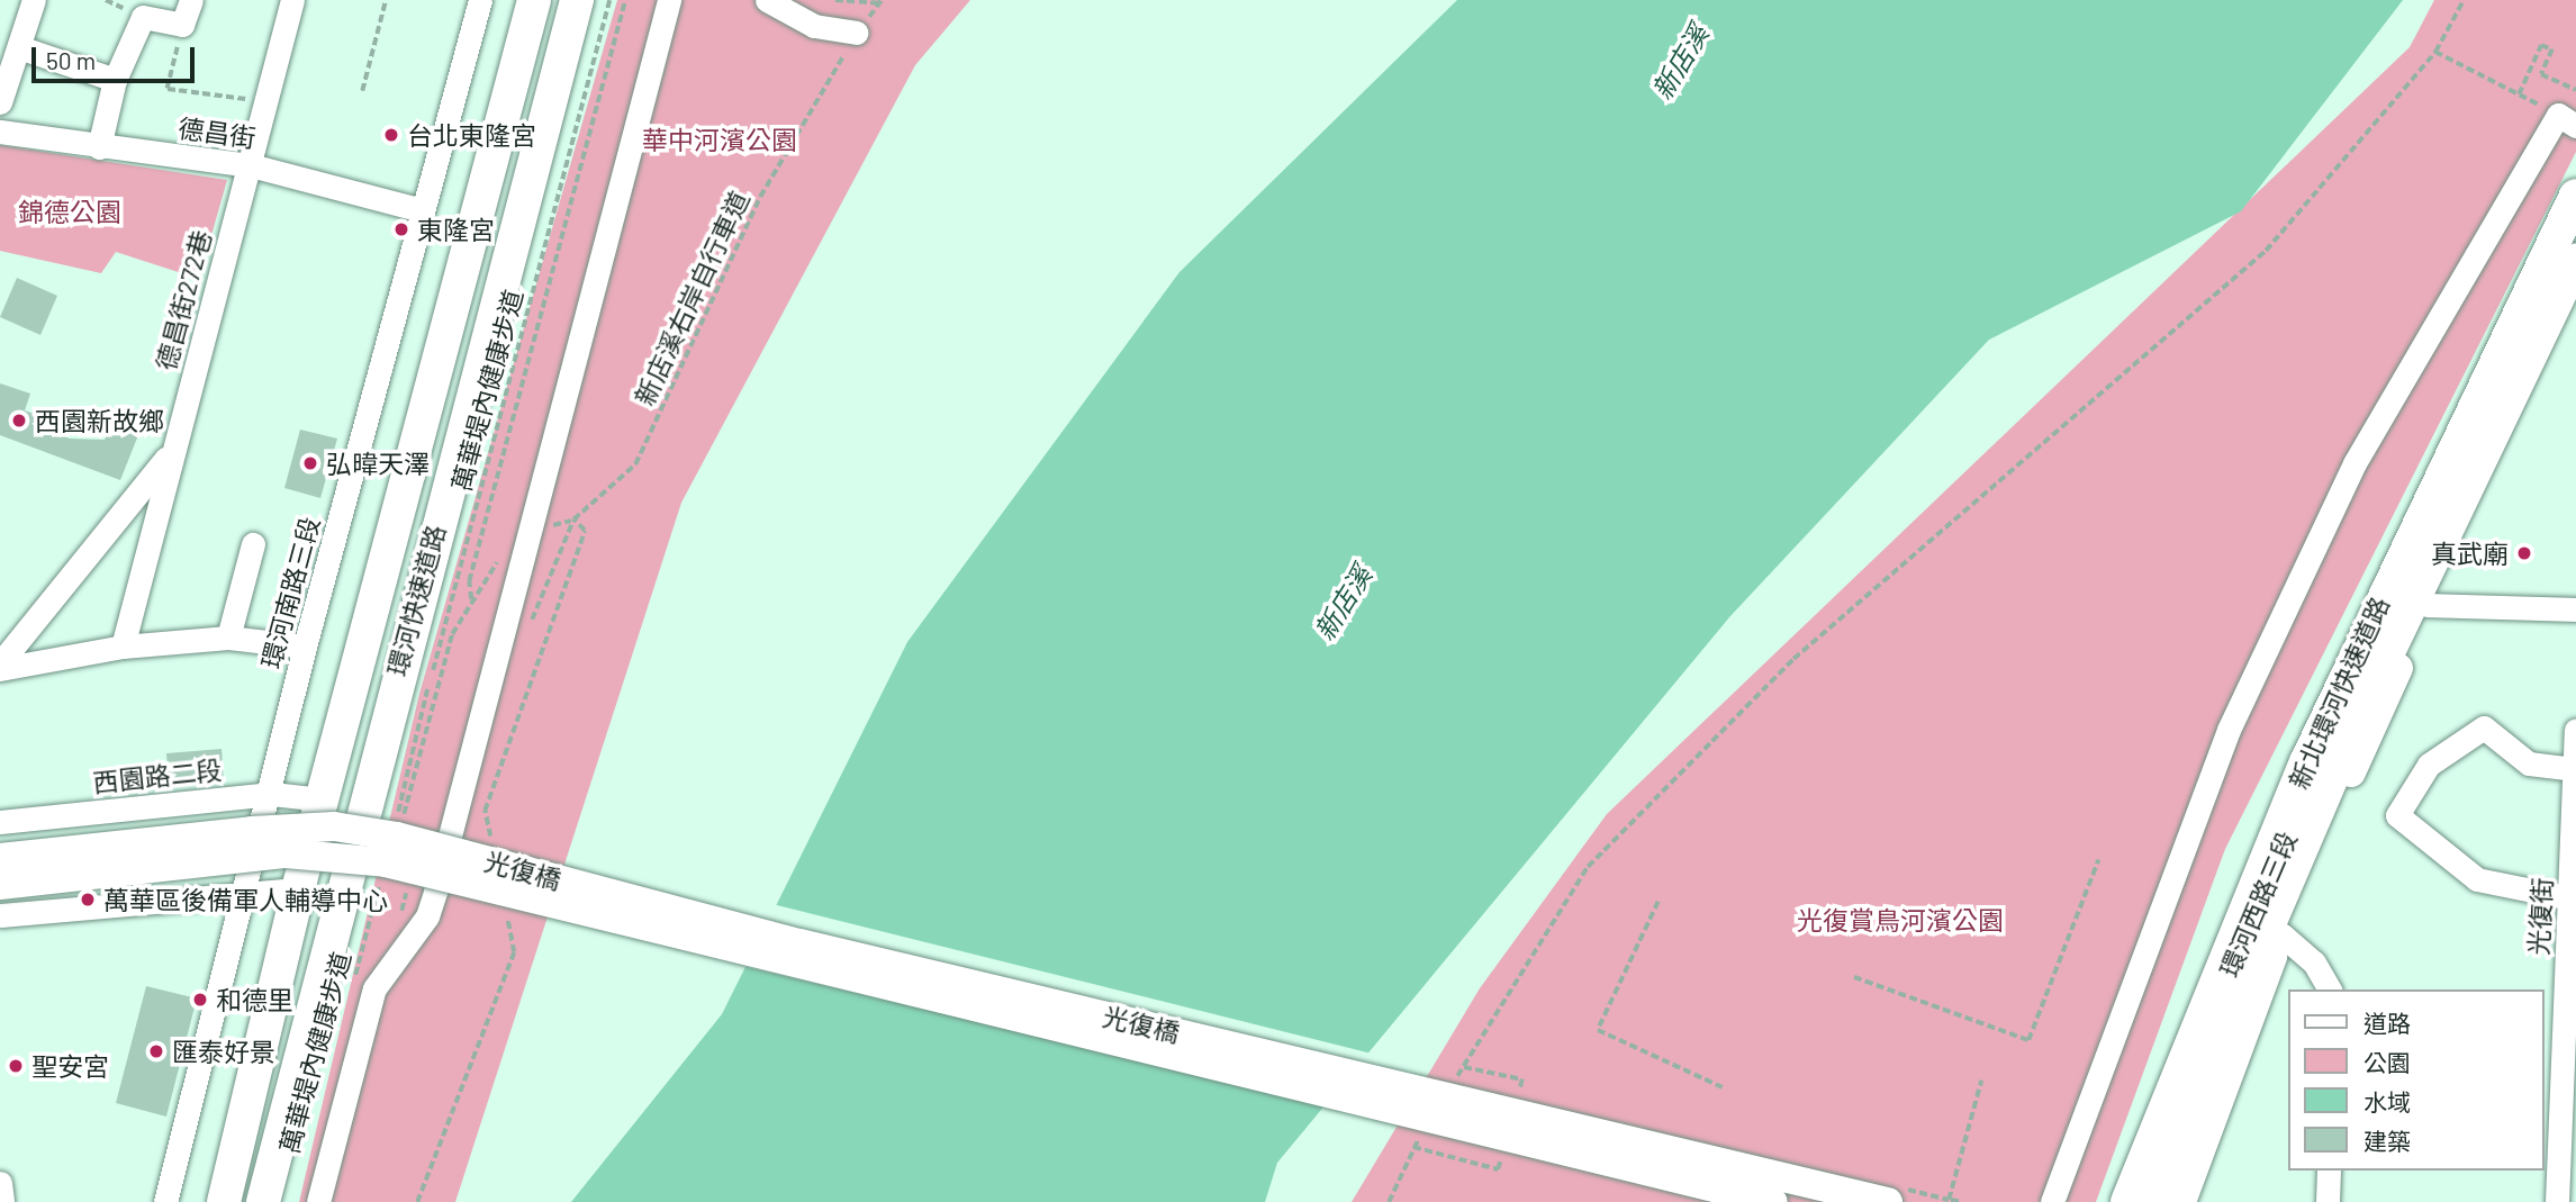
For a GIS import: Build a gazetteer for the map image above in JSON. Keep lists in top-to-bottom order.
{
  "streets": {
    "highway": ["環河快速道路", "新北環河快速道路"],
    "main road": ["光復橋", "環河西路三段"],
    "street": [
      "德昌街",
      "德昌街272巷",
      "環河南路三段",
      "西園路二段",
      "光復街"
    ],
    "path": ["新店溪右岸自行車道", "萬華堤內健康步道"]
  },
  "crossings": [
    ["德昌街", "德昌街272巷"],
    ["德昌街", "環河南路三段"],
    ["萬華堤內健康步道", "光復橋"],
    ["環河南路三段", "西園路二段"],
    ["環河快速道路", "西園路二段"]
  ],
  "water": ["新店溪"],
  "parks": ["華中河濱公園", "錦德公園", "光復賞鳥河濱公園"],
  "places": [
    "台北東隆宮",
    "東隆宮",
    "西園新故鄉",
    "弘暐天澤",
    "真武廟",
    "萬華區後備軍人輔導中心",
    "和德里",
    "匯泰好景",
    "聖安宮"
  ],
  "legend": [
    "道路",
    "公園",
    "水域",
    "建築"
  ],
  "scale_bar": "50 m"
}
